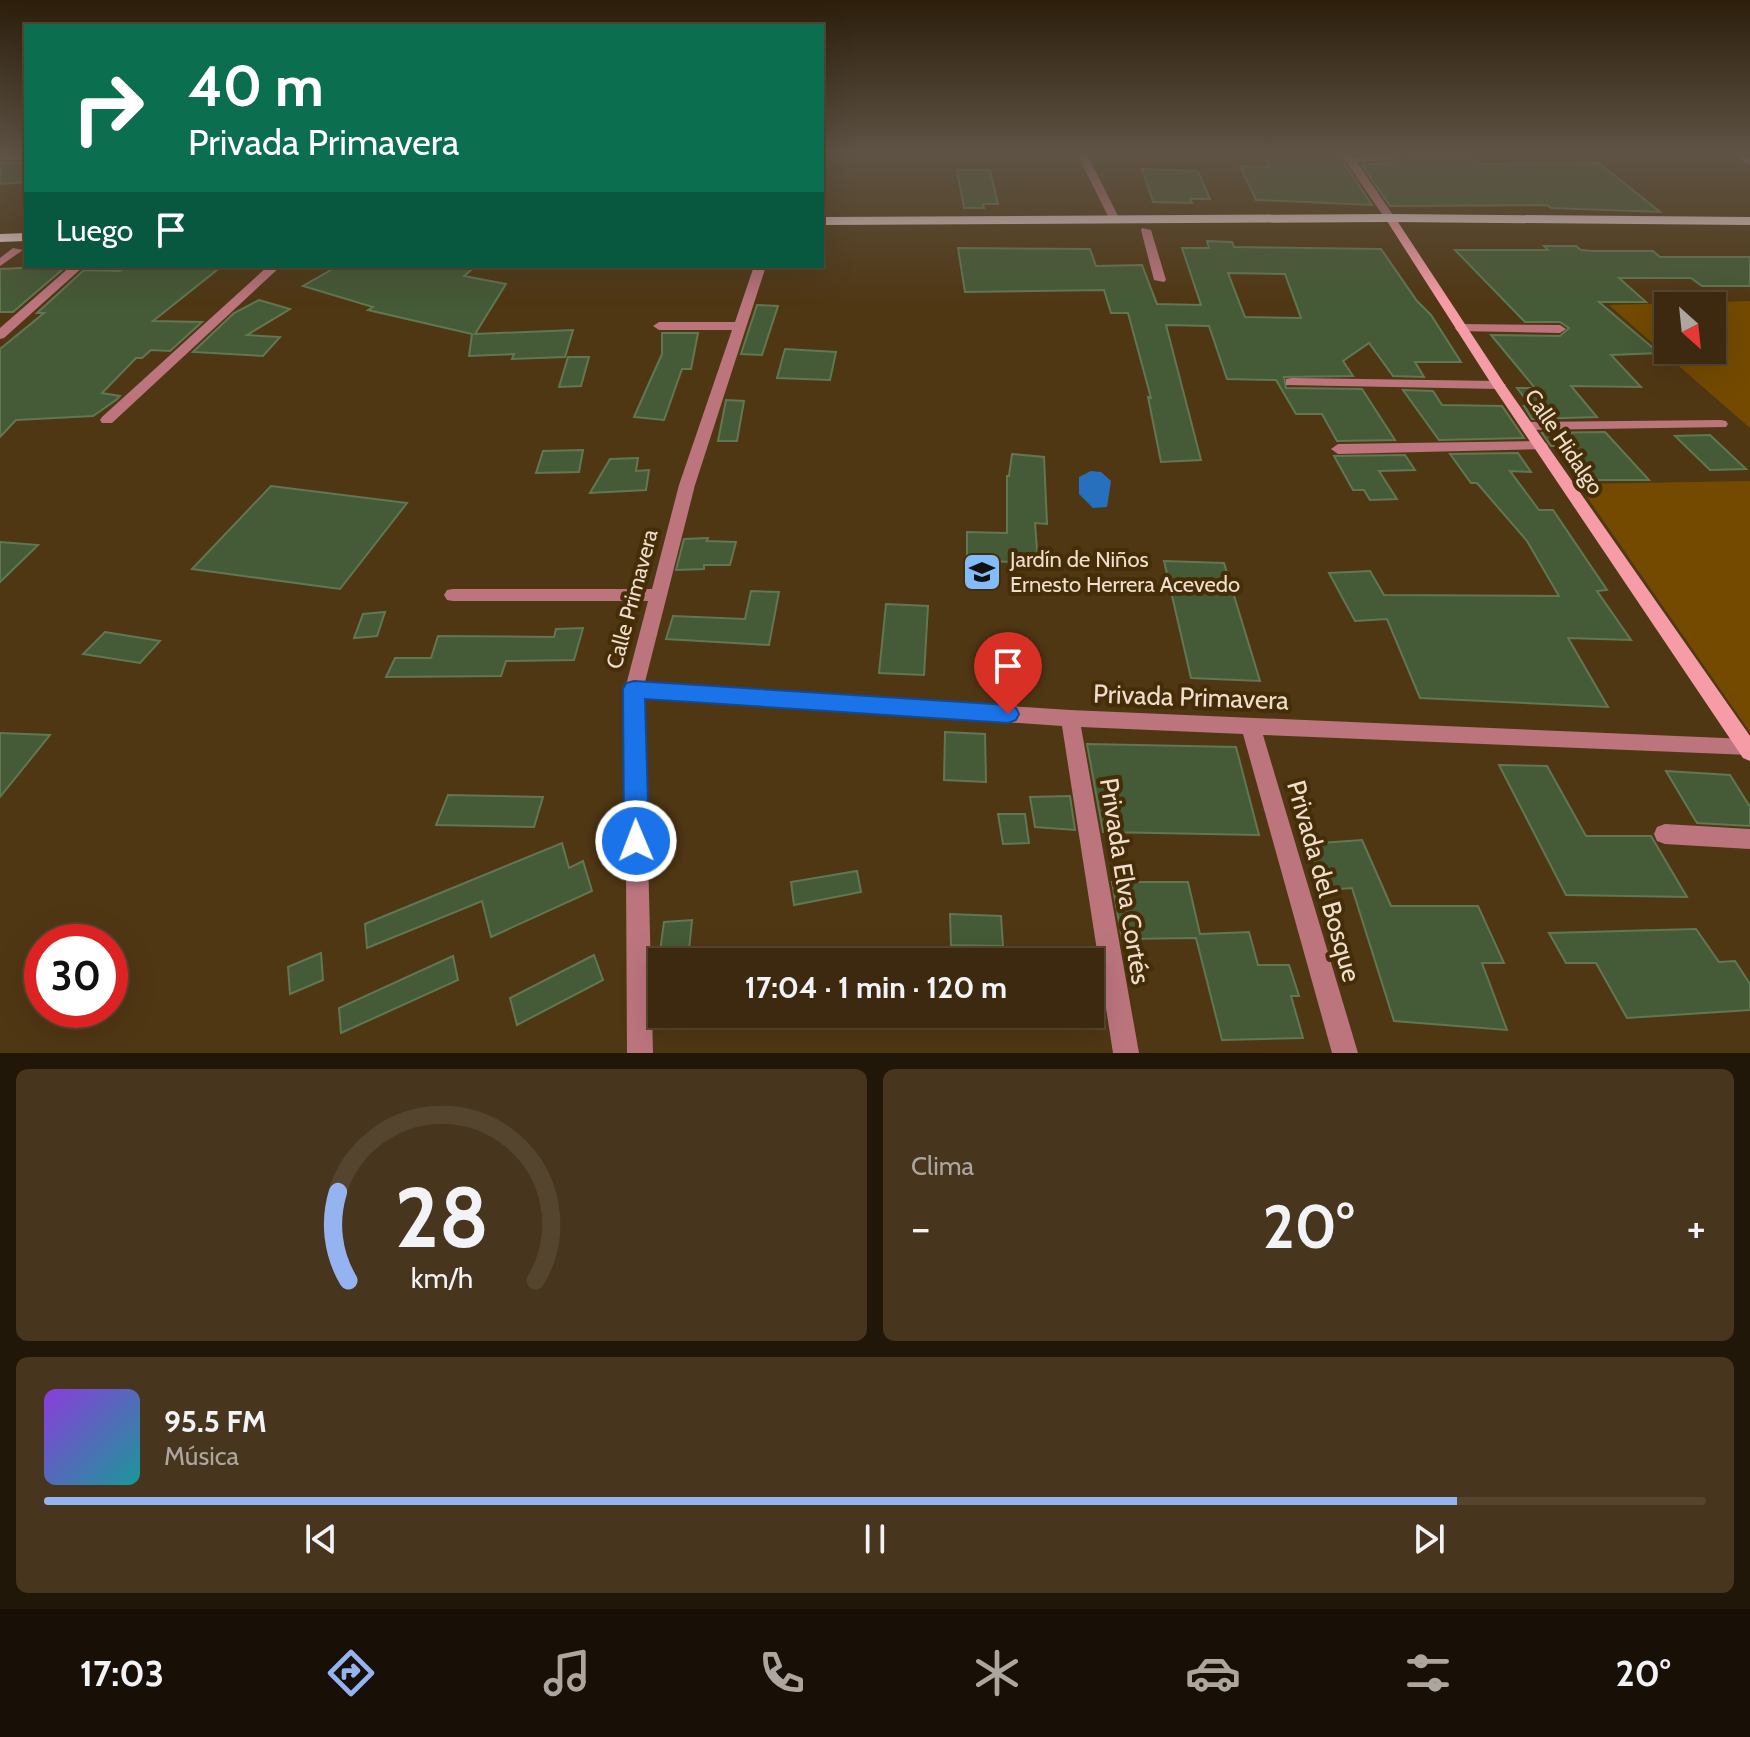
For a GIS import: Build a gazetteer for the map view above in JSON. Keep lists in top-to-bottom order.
{
  "streets": {
    "street": [
      "Calle Hidalgo",
      "Calle Primavera",
      "Privada Primavera",
      "Privada Elva Cortés",
      "Privada del Bosque"
    ]
  },
  "crossings": [
    ["Calle Hidalgo", "Privada Primavera"],
    ["Calle Primavera", "Privada Primavera"],
    ["Privada Primavera", "Privada Elva Cortés"],
    ["Privada Primavera", "Privada del Bosque"]
  ],
  "places": {
    "school or university": ["Jardín de Niños Ernesto Herrera Acevedo"]
  },
  "north": "bottom right",
  "page": {
    "turn": ["40 m", "Privada Primavera"],
    "then": "Luego",
    "limit": "30",
    "trip": "17:04 · 1 min · 120 m",
    "tile": "Clima",
    "heat": ["−", "20°", "+"],
    "song": ["95.5 FM", "Música"],
    "tabs": ["17:03", "20°"],
    "gauge": ["28", "km/h"]
  }
}
